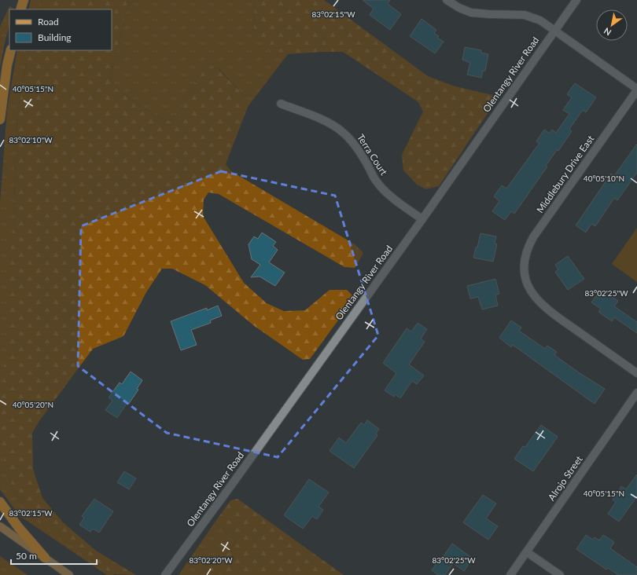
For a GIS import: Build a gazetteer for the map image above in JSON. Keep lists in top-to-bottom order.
{
  "streets": {
    "street": [
      "Olentangy River Road",
      "Terra Court",
      "Middlebury Drive East",
      "Alrojo Street"
    ]
  },
  "crossings": [
    ["Olentangy River Road", "Terra Court"]
  ],
  "legend": ["Road", "Building"],
  "scale_bar": "50 m",
  "north": "bottom left",
  "coordinates": [
    "83°02'15\"W",
    "40°05'15\"N",
    "83°02'10\"W",
    "40°05'10\"N",
    "83°02'25\"W",
    "40°05'20\"N",
    "83°02'20\"W"
  ]
}
